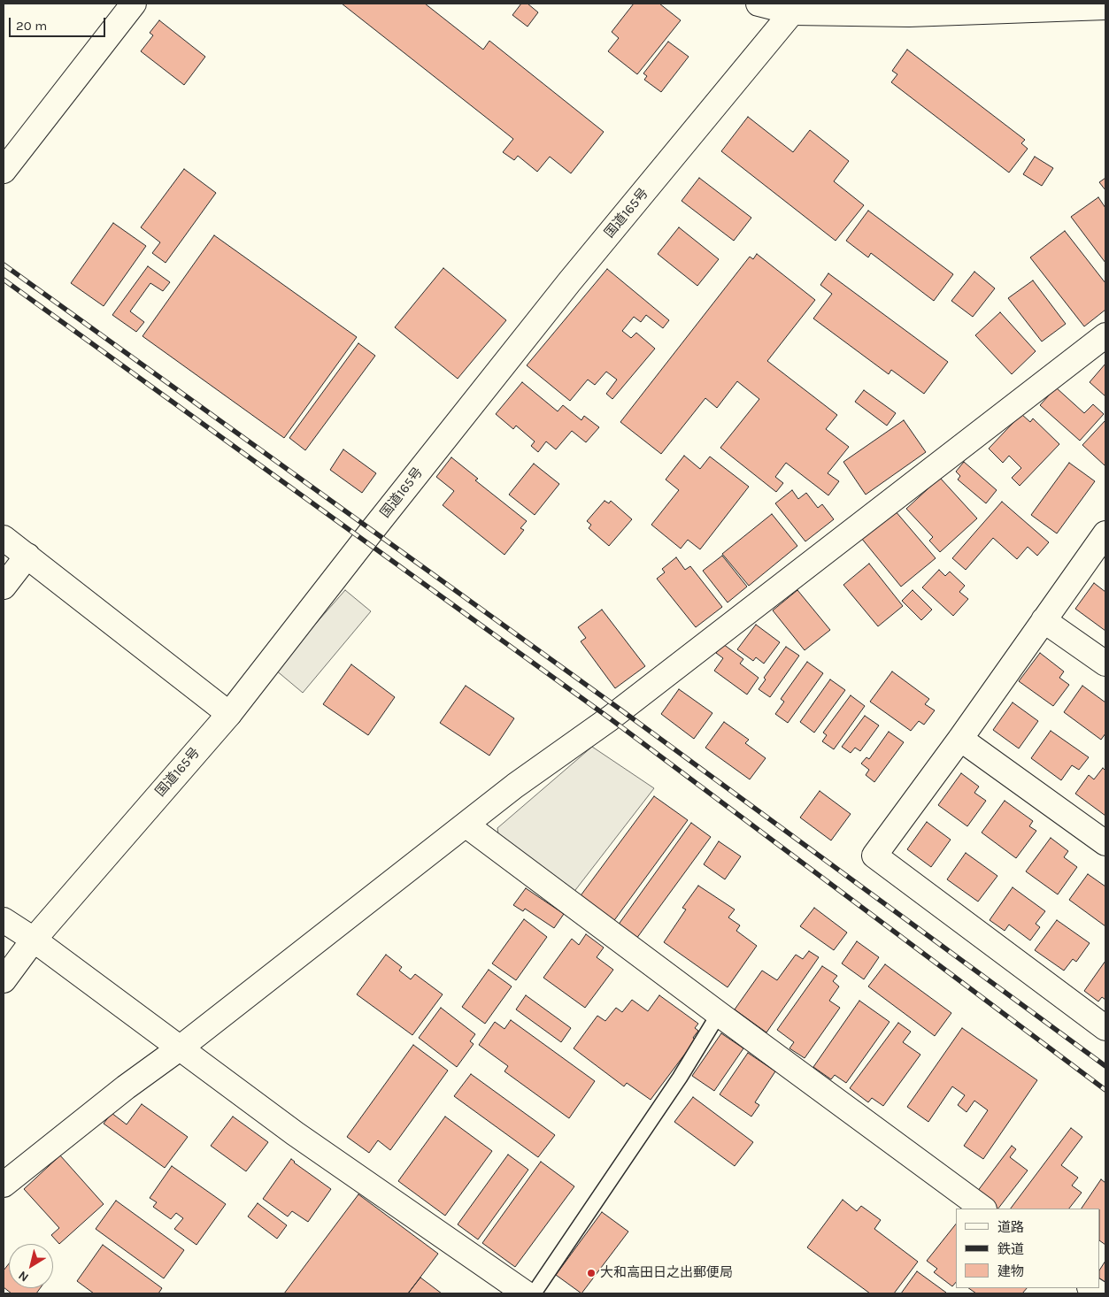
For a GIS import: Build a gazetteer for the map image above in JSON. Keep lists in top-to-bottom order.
{
  "streets": {
    "main road": ["国道165号"]
  },
  "places": ["大和高田日之出郵便局"],
  "legend": ["道路", "鉄道", "建物"],
  "scale_bar": "20 m",
  "north": "bottom left"
}
